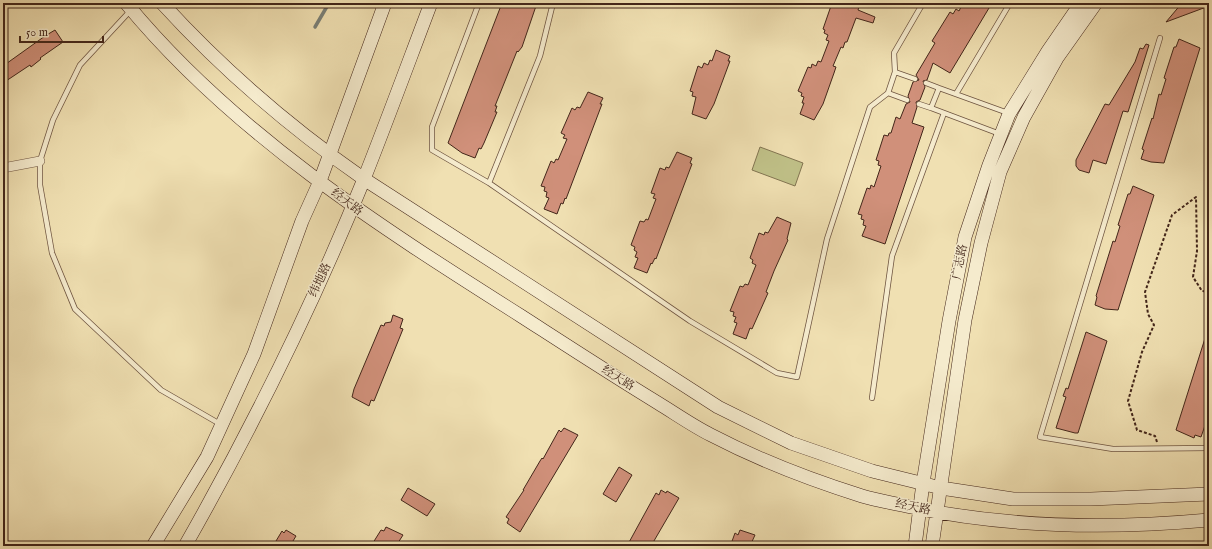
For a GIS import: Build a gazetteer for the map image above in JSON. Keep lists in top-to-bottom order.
{
  "streets": {
    "main road": ["经天路", "广志路", "纬地路"]
  },
  "crossings": [
    ["经天路", "广志路"],
    ["经天路", "纬地路"]
  ],
  "scale_bar": "50 m"
}
